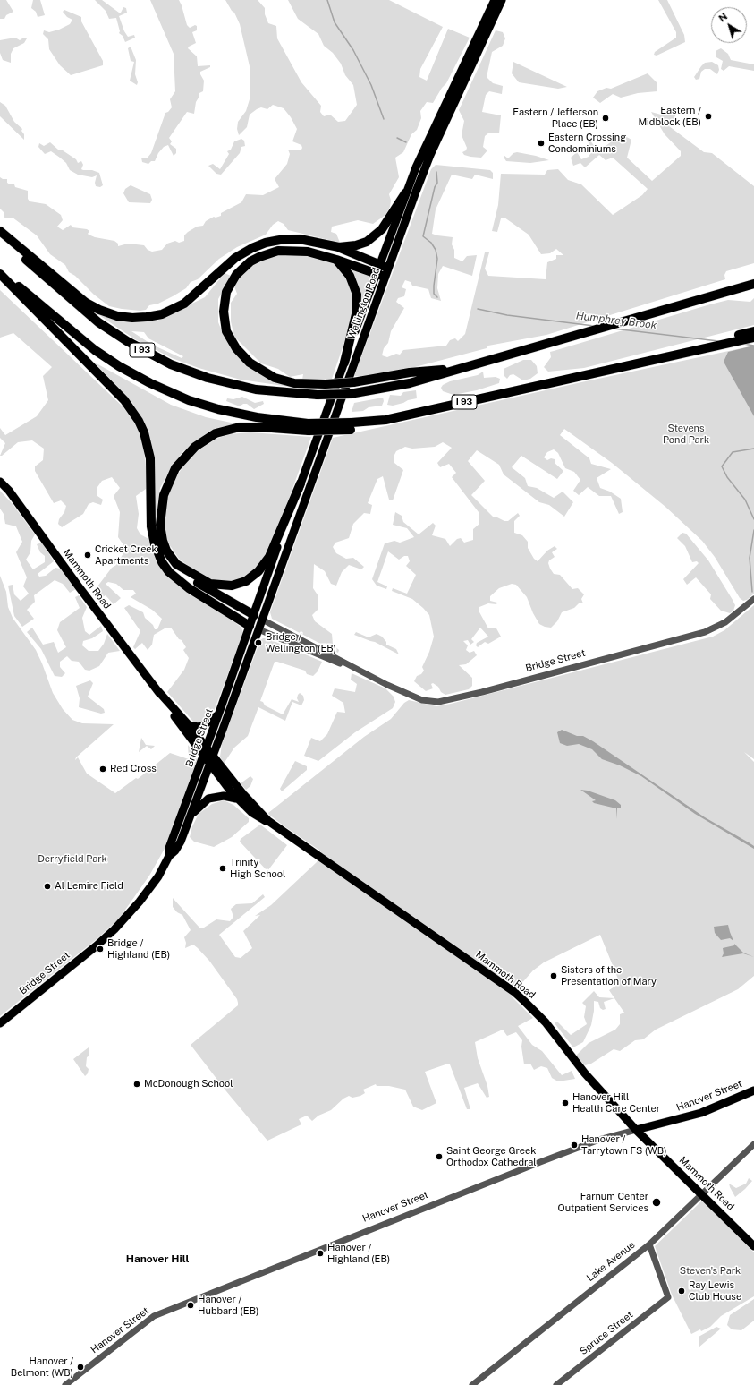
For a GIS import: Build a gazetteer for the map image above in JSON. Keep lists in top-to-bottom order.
{
  "streets": {
    "highway": ["I 93"],
    "main road": [
      "Wellington Road",
      "Mammoth Road",
      "Bridge Street",
      "Hanover Street"
    ],
    "street": ["Lake Avenue", "Spruce Street"]
  },
  "crossings": [
    ["Wellington Road", "Bridge Street"],
    ["Mammoth Road", "Bridge Street"],
    ["Mammoth Road", "Hanover Street"],
    ["Mammoth Road", "Lake Avenue"],
    ["Lake Avenue", "Spruce Street"]
  ],
  "districts": ["Hanover Hill"],
  "water": ["Humphrey Brook"],
  "parks": ["Stevens Pond Park", "Derryfield Park", "Steven's Park"],
  "places": [
    "Eastern / Midblock (EB)",
    "Eastern / Jefferson Place (EB)",
    "Eastern Crossing Condominiums",
    "Cricket Creek Apartments",
    "Bridge / Wellington (EB)",
    "Red Cross",
    "Trinity High School",
    "Al Lemire Field",
    "Bridge / Highland (EB)",
    "Sisters of the Presentation of Mary",
    "McDonough School",
    "Hanover Hill Health Care Center",
    "Hanover / Tarrytown FS (WB)",
    "Saint George Greek Orthodox Cathedral",
    "Farnum Center Outpatient Services",
    "Hanover / Highland (EB)",
    "Ray Lewis Club House",
    "Hanover / Hubbard (EB)",
    "Hanover / Belmont (WB)"
  ],
  "north": "top left"
}
